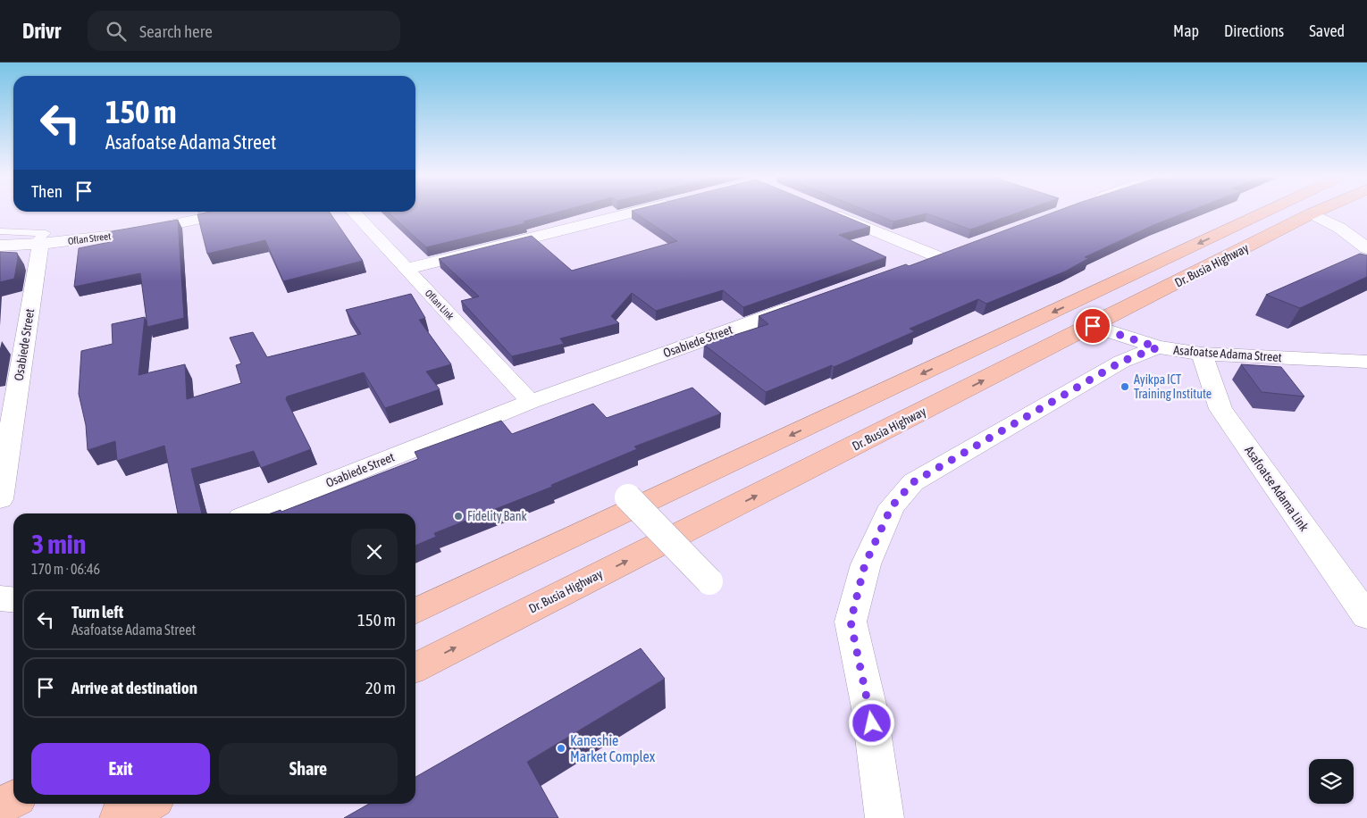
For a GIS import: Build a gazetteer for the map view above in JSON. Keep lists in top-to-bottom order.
{
  "streets": {
    "highway": ["Dr. Busia Highway"],
    "street": [
      "Oflan Street",
      "Oflan Link",
      "Osabiede Street",
      "Asafoatse Adama Street",
      "Asafoatse Adama Link"
    ]
  },
  "crossings": [
    ["Oflan Street", "Osabiede Street"],
    ["Dr. Busia Highway", "Asafoatse Adama Street"],
    ["Oflan Link", "Osabiede Street"],
    ["Asafoatse Adama Street", "Asafoatse Adama Link"]
  ],
  "places": ["Ayikpa ICT Training Institute", "Fidelity Bank", "Kaneshie Market Complex"],
  "page": {
    "header": "Drivr",
    "search": "Search here",
    "nav": ["Map", "Directions", "Saved"],
    "turn": ["150 m", "Asafoatse Adama Street"],
    "then": "Then",
    "heading": ["3 min", "170 m · 06:46"],
    "list": [
      {
        "name": "Turn left",
        "note": "Asafoatse Adama Street",
        "value": "150 m"
      },
      {
        "name": "Arrive at destination",
        "value": "20 m"
      }
    ],
    "buttons": ["Exit", "Share"]
  }
}
